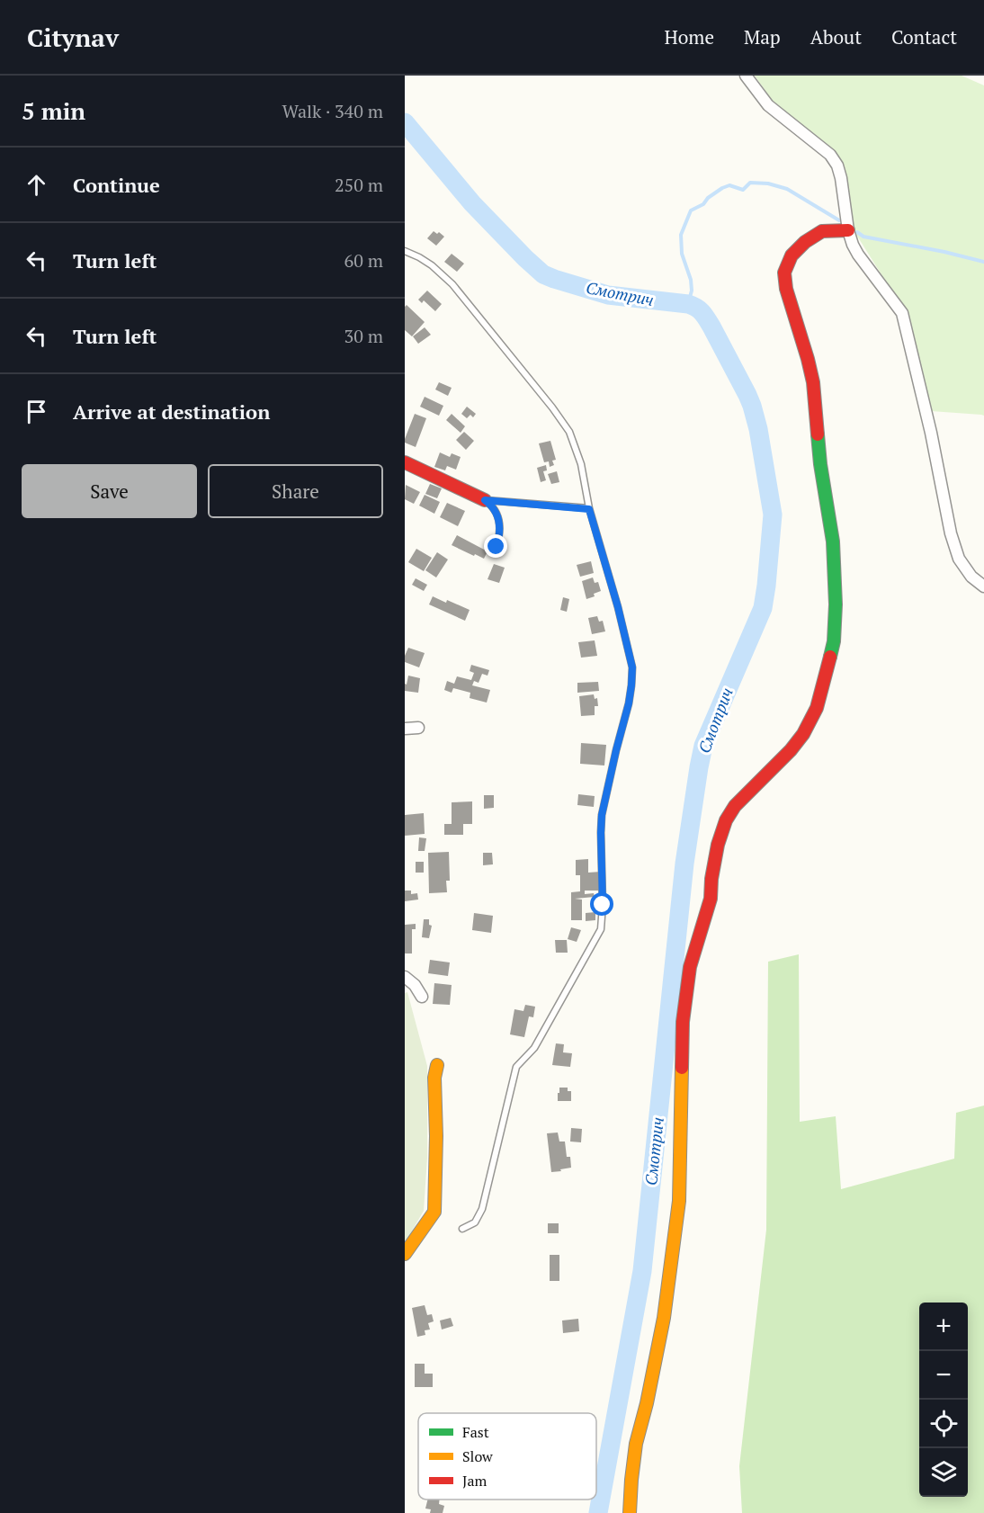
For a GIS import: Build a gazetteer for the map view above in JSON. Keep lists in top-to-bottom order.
{
  "water": ["Смотрич"],
  "legend": ["Fast", "Slow", "Jam"],
  "page": {
    "header": "Citynav",
    "nav": [
      "Home",
      "Map",
      "About",
      "Contact"
    ],
    "heading": ["5 min", "Walk · 340 m"],
    "list": [
      ["Continue", "250 m"],
      ["Turn left", "60 m"],
      ["Turn left", "30 m"],
      "Arrive at destination"
    ],
    "buttons": ["Save", "Share"],
    "map_buttons": ["+", "−"]
  }
}
